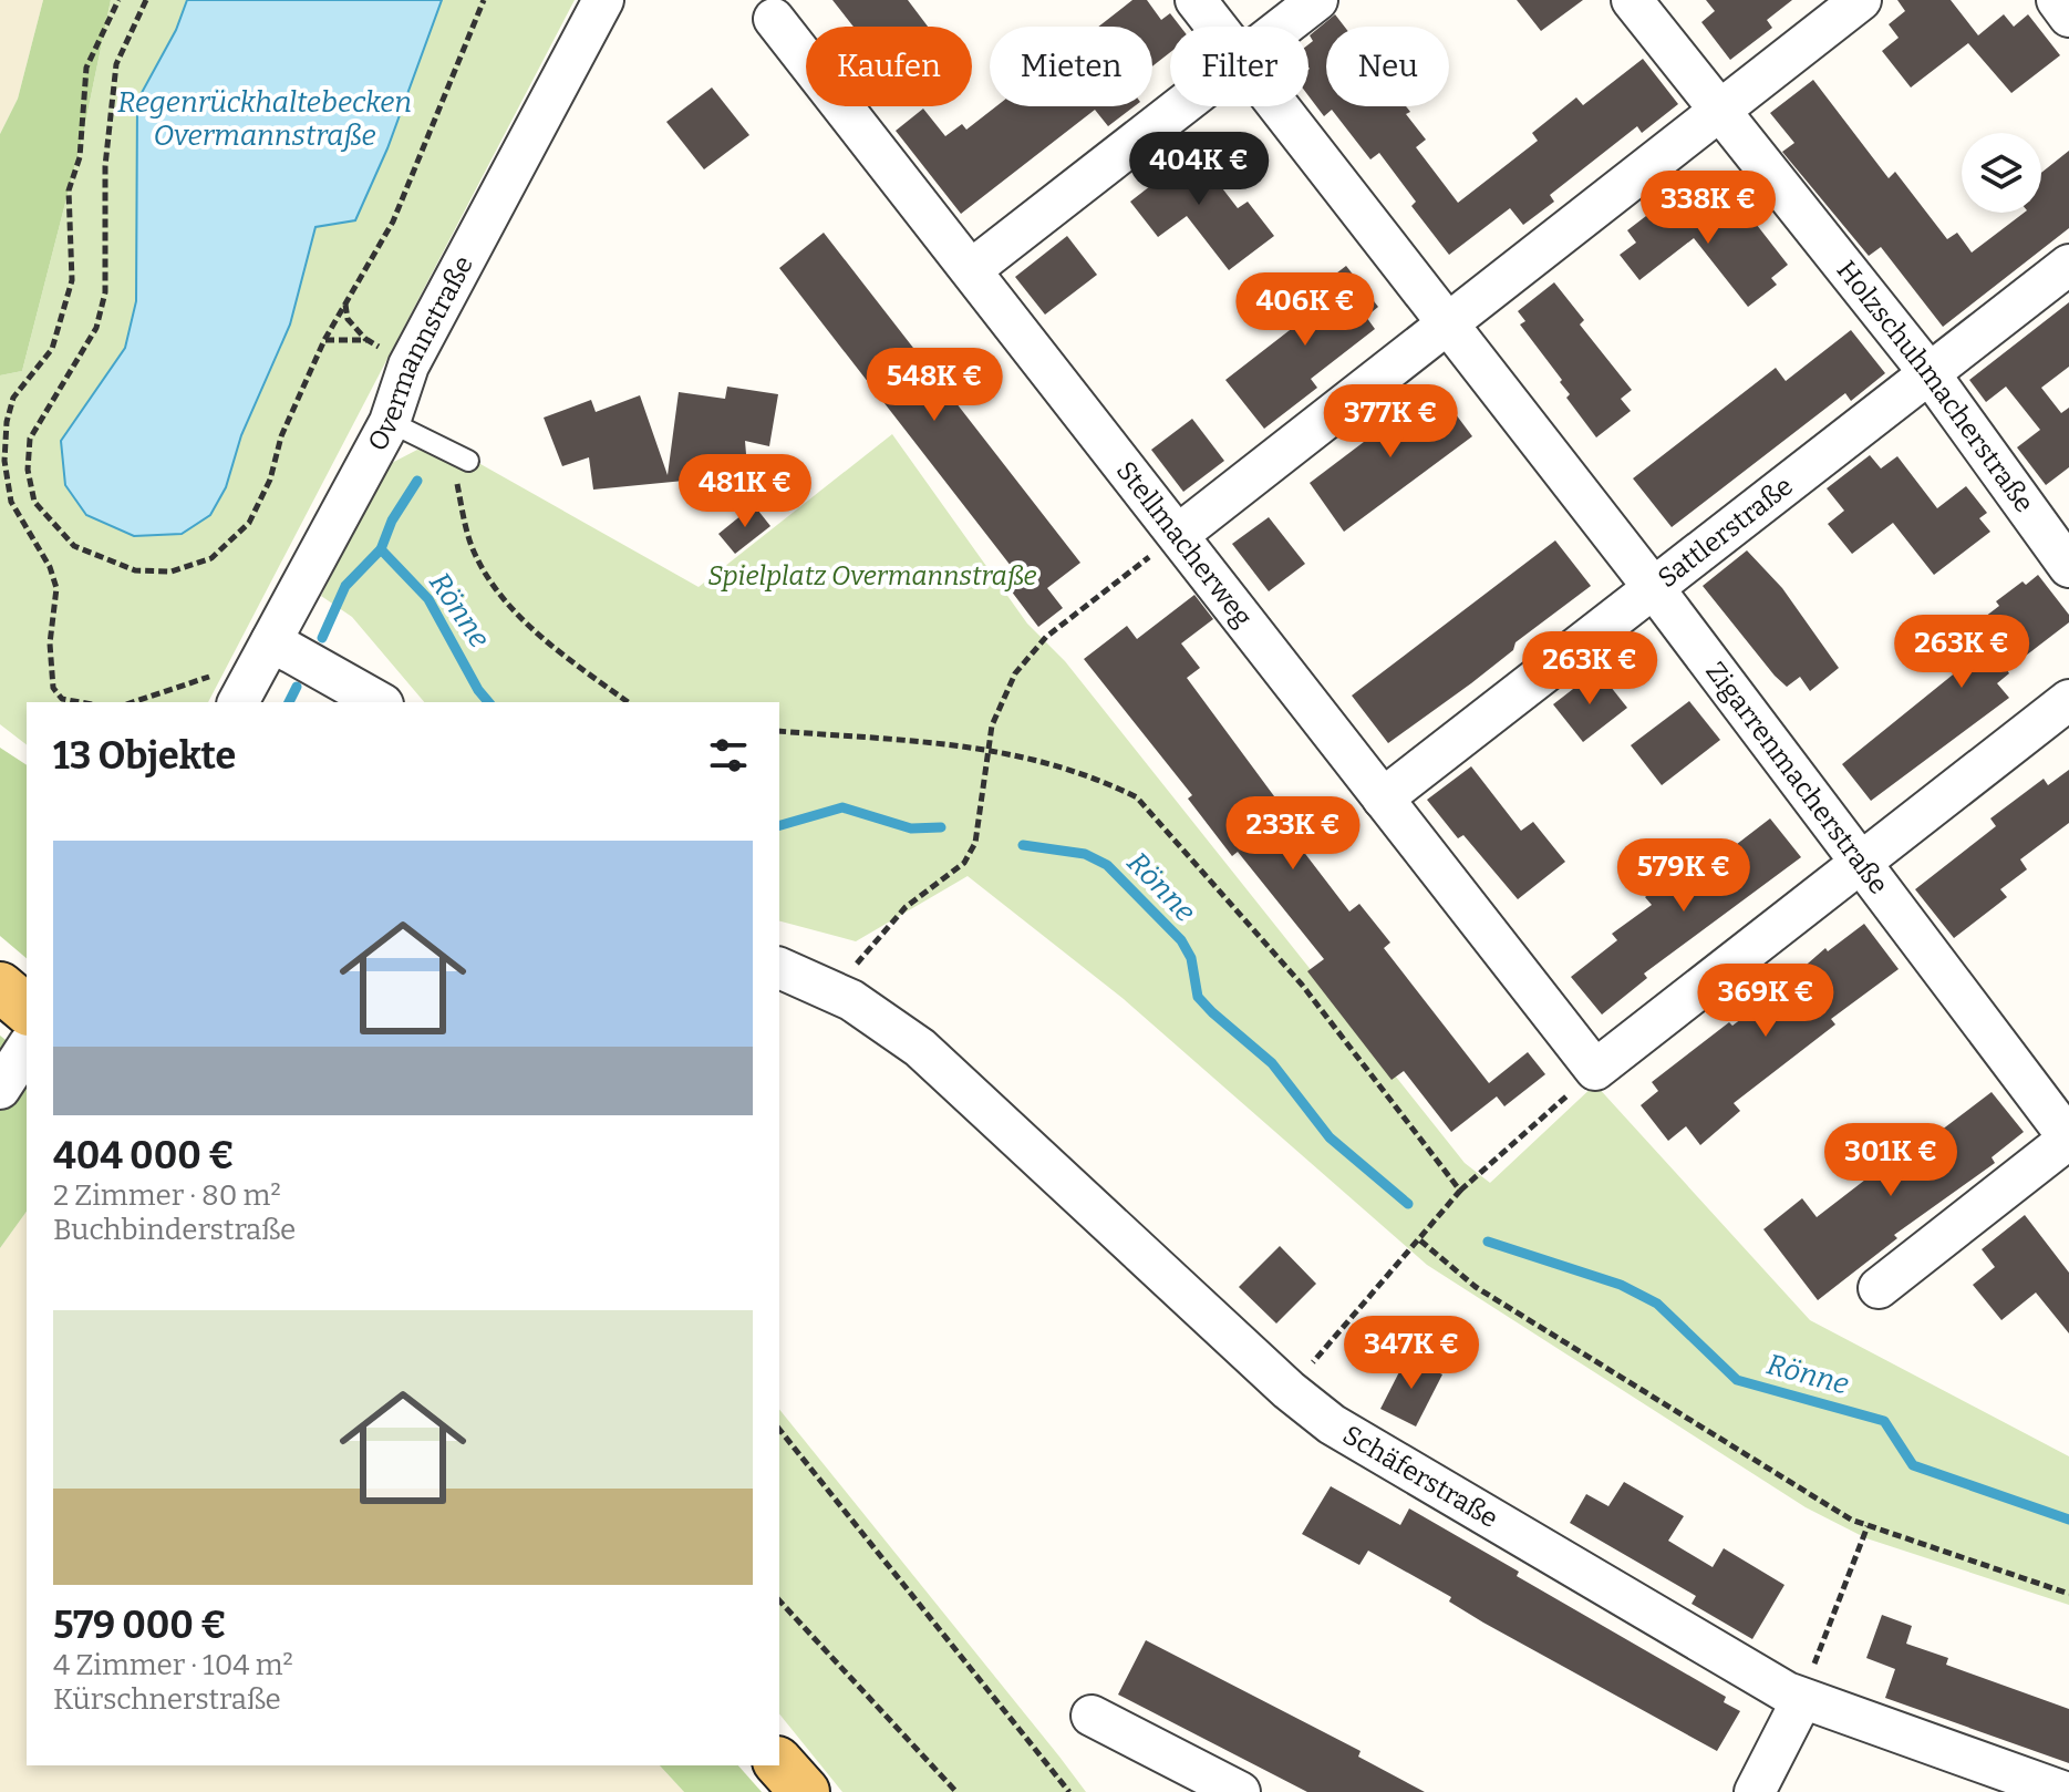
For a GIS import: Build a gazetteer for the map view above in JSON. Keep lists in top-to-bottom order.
{
  "streets": {
    "street": [
      "Overmannstraße",
      "Holzschuhmacherstraße",
      "Sattlerstraße",
      "Stellmacherweg",
      "Zigarrenmacherstraße",
      "Schäferstraße"
    ]
  },
  "crossings": [
    ["Holzschuhmacherstraße", "Sattlerstraße"],
    ["Sattlerstraße", "Stellmacherweg"],
    ["Sattlerstraße", "Zigarrenmacherstraße"]
  ],
  "water": ["Regenrückhaltebecken Overmannstraße", "Rönne"],
  "parks": ["Spielplatz Overmannstraße"],
  "page": {
    "chip": [
      "Kaufen",
      "Mieten",
      "Filter",
      "Neu"
    ],
    "price": [
      "404K €",
      "338K €",
      "406K €",
      "548K €",
      "377K €",
      "481K €",
      "263K €",
      "263K €",
      "233K €",
      "579K €",
      "369K €",
      "301K €",
      "347K €"
    ],
    "heading": "13 Objekte",
    "list": [
      {
        "name": "404 000 €",
        "note": "2 Zimmer · 80 m² · Buchbinderstraße"
      },
      {
        "name": "579 000 €",
        "note": "4 Zimmer · 104 m² · Kürschnerstraße"
      }
    ]
  }
}
